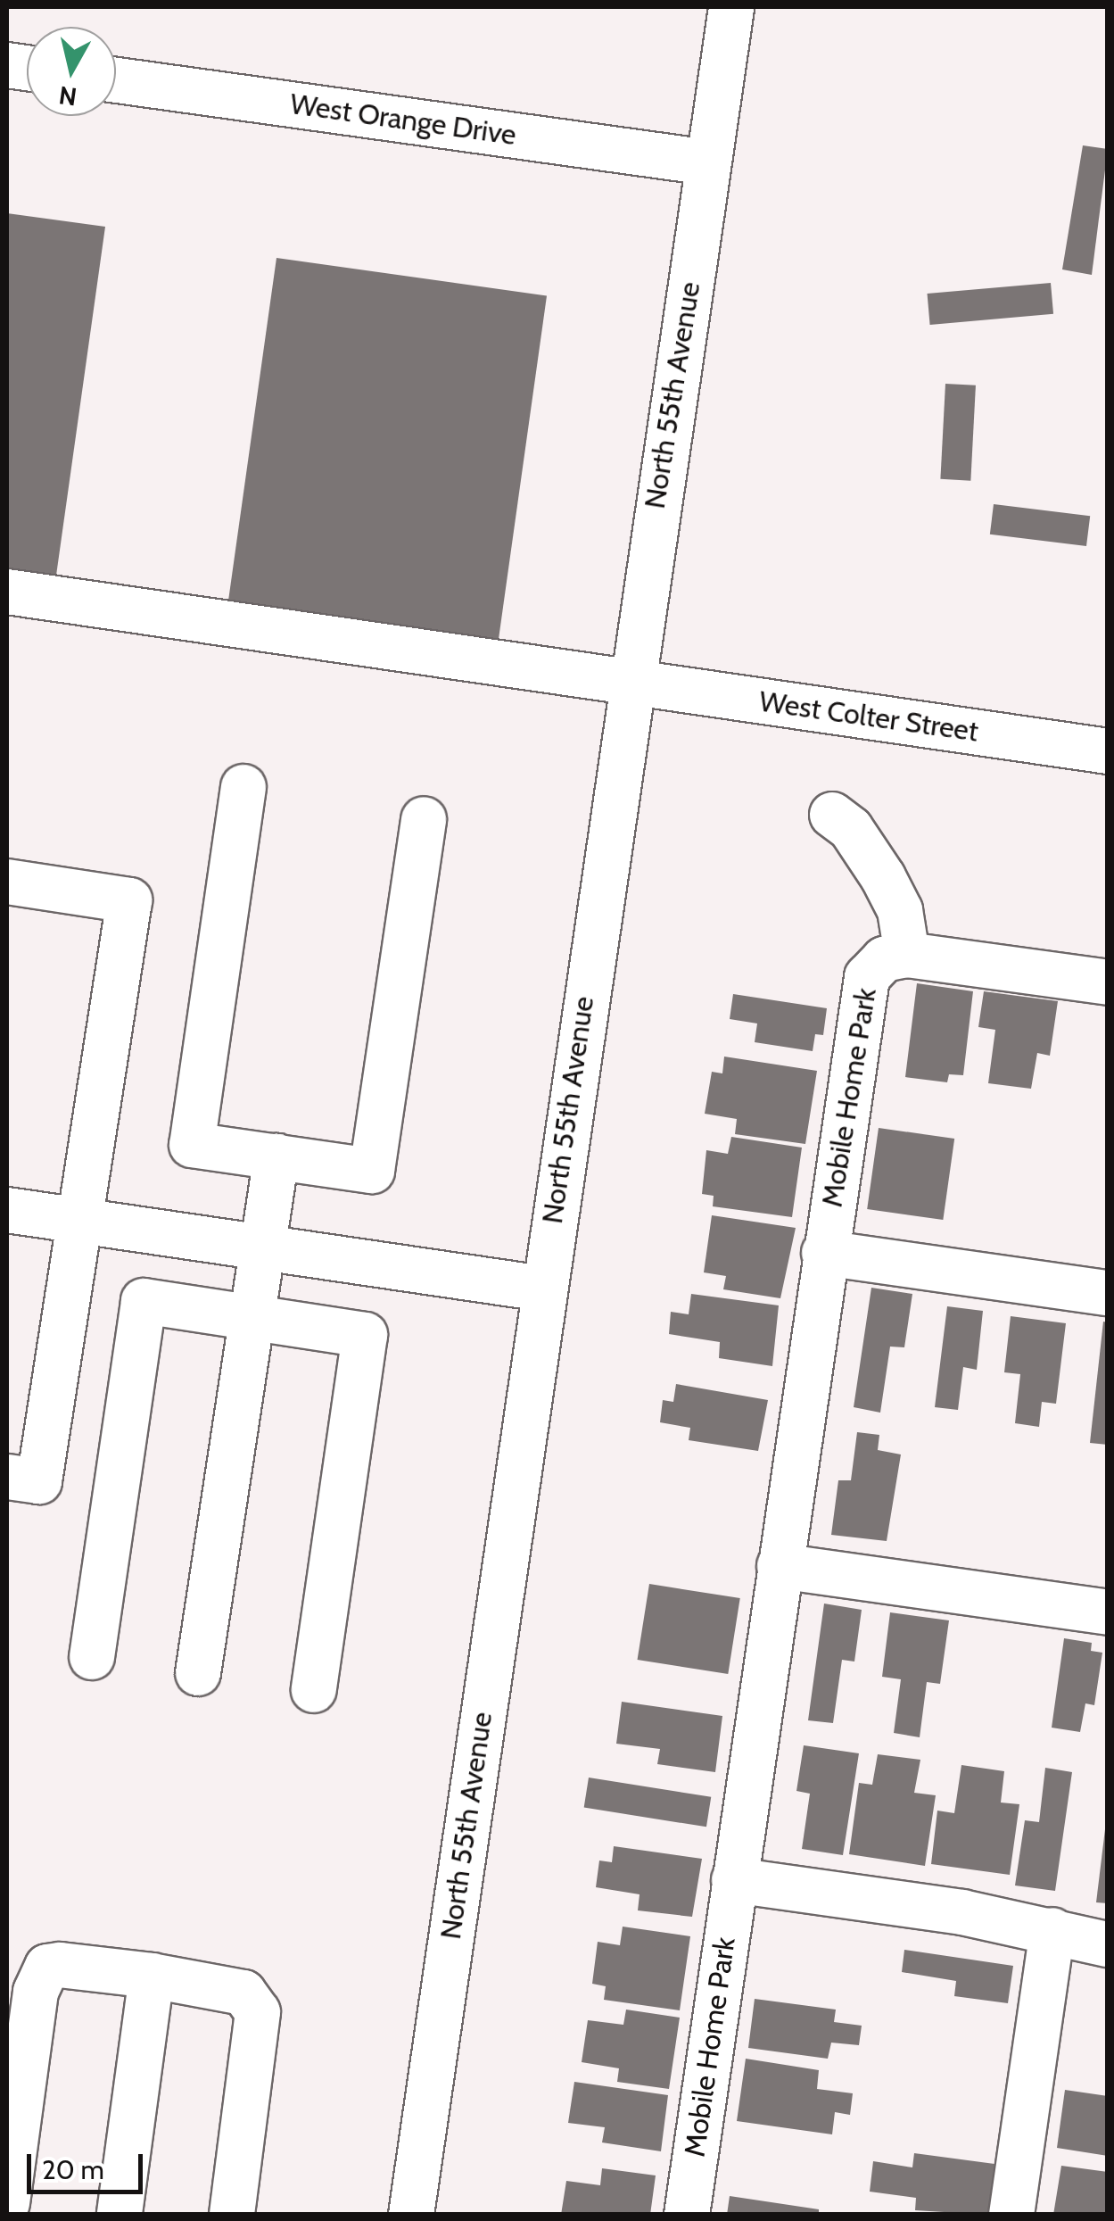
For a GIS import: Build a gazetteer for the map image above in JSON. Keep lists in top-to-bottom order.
{
  "streets": {
    "street": [
      "West Orange Drive",
      "North 55th Avenue",
      "West Colter Street",
      "Mobile Home Park"
    ]
  },
  "crossings": [
    ["West Orange Drive", "North 55th Avenue"],
    ["North 55th Avenue", "West Colter Street"]
  ],
  "scale_bar": "20 m",
  "north": "bottom"
}
